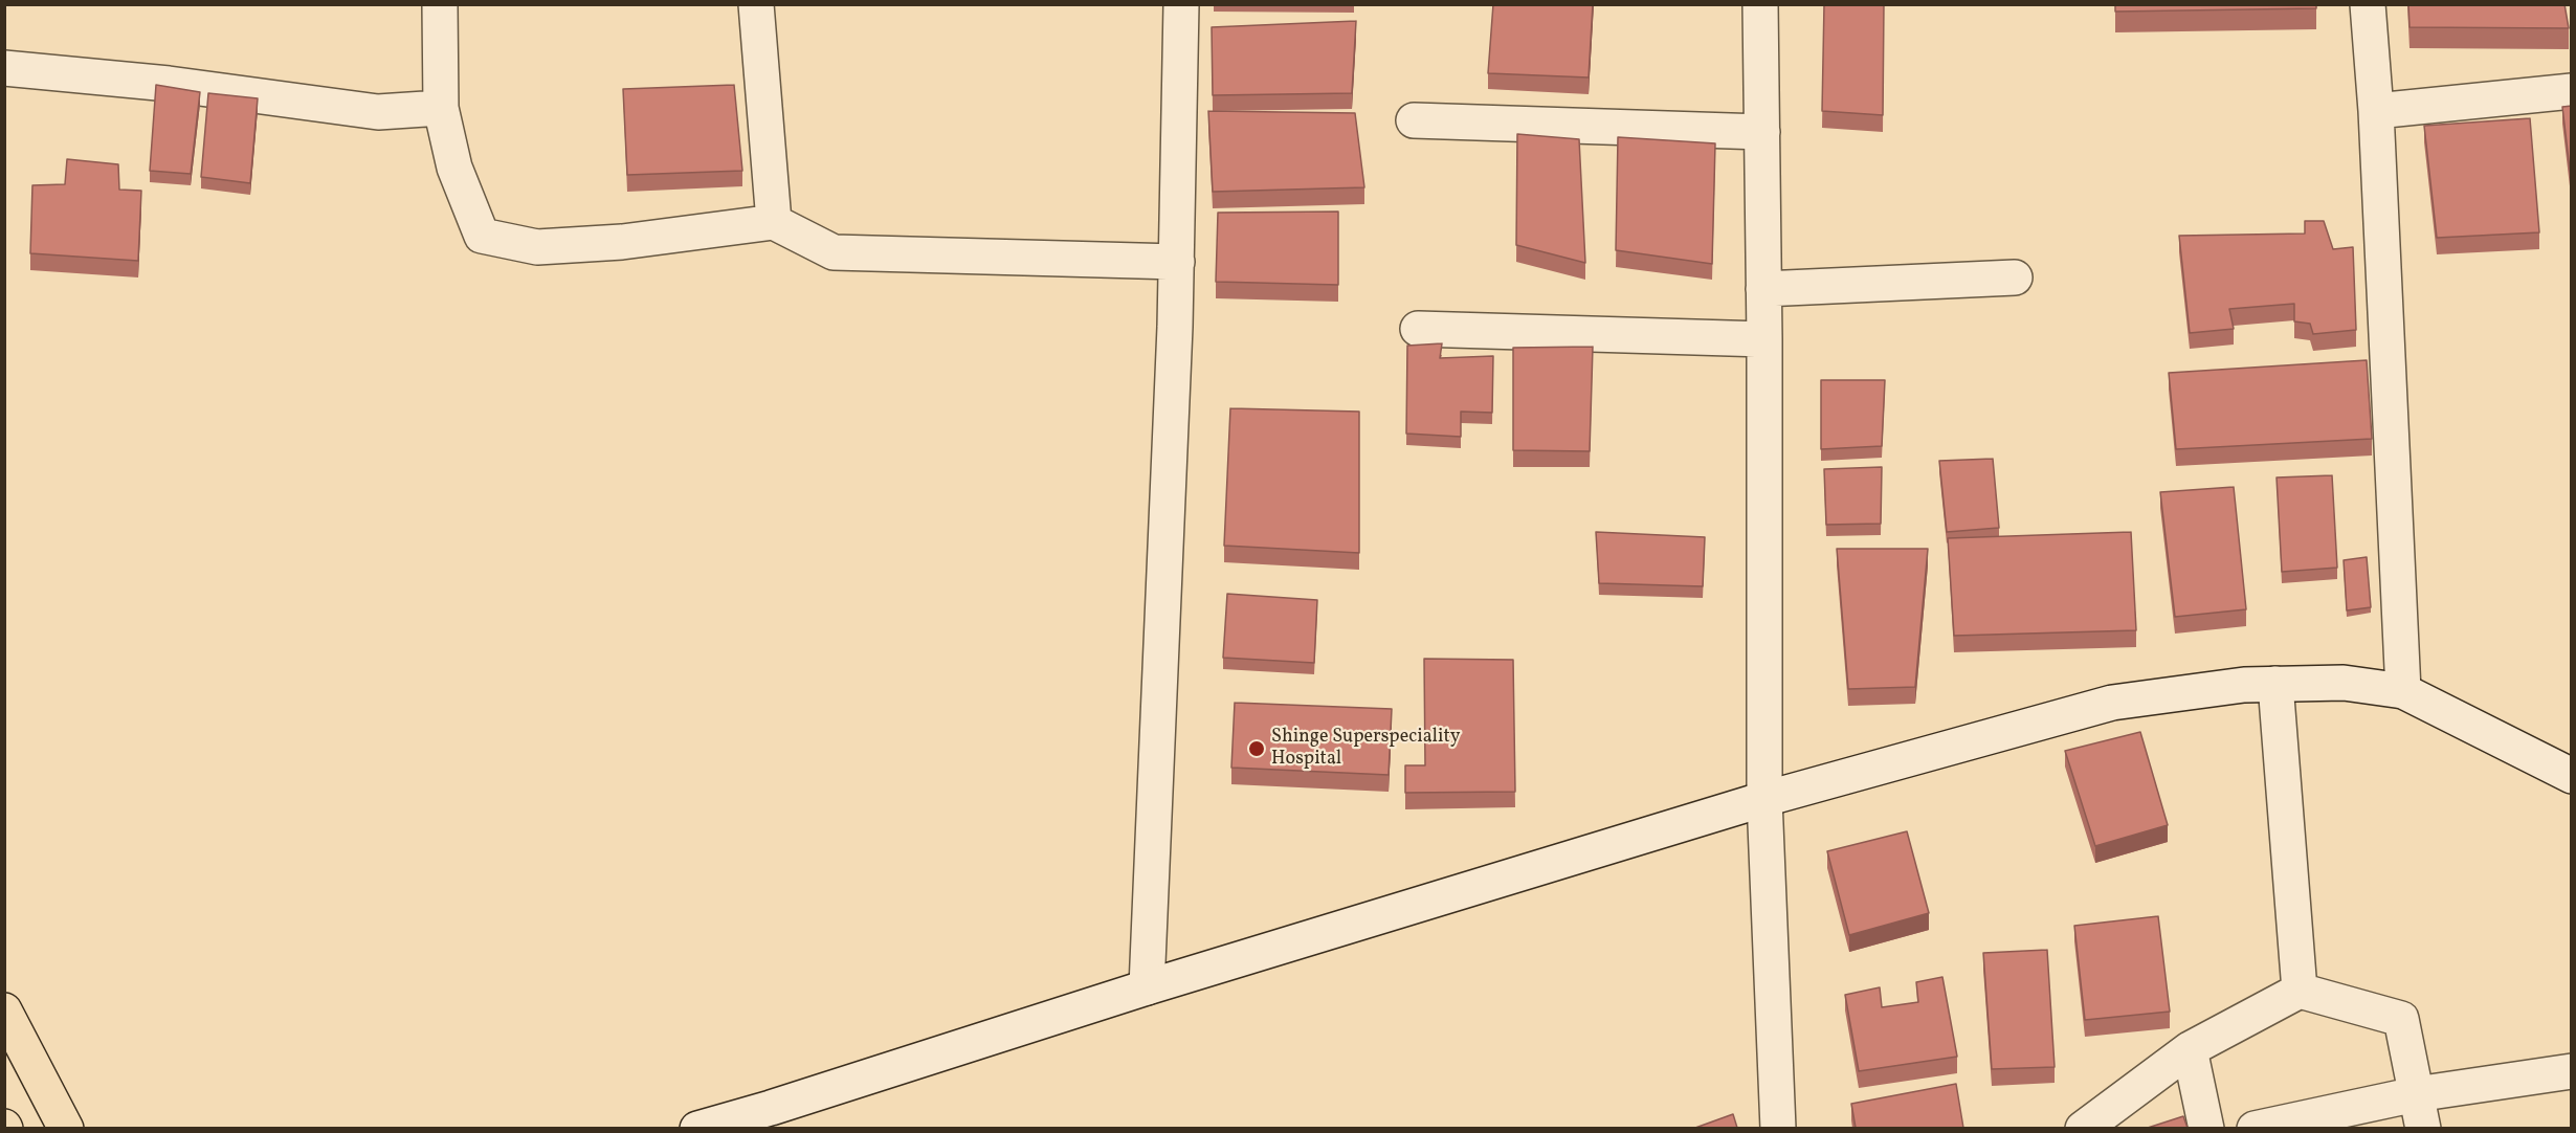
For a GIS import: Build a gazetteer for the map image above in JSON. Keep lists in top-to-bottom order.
{
  "places": ["Shinge Superspeciality Hospital"]
}
